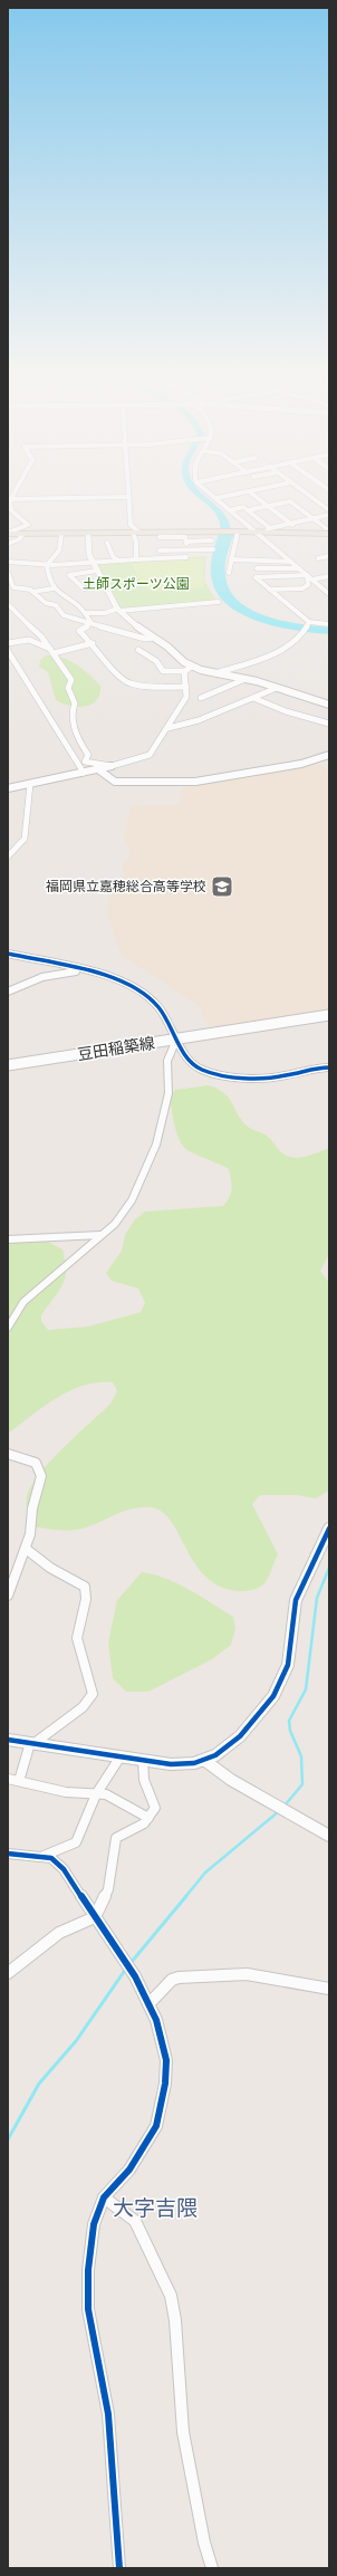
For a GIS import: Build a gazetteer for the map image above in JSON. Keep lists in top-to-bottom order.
{
  "streets": {
    "main road": ["豆田稲築線"]
  },
  "districts": ["大字吉隈"],
  "parks": ["土師スポーツ公園"],
  "places": {
    "school or university": ["福岡県立嘉穂総合高等学校"]
  }
}
